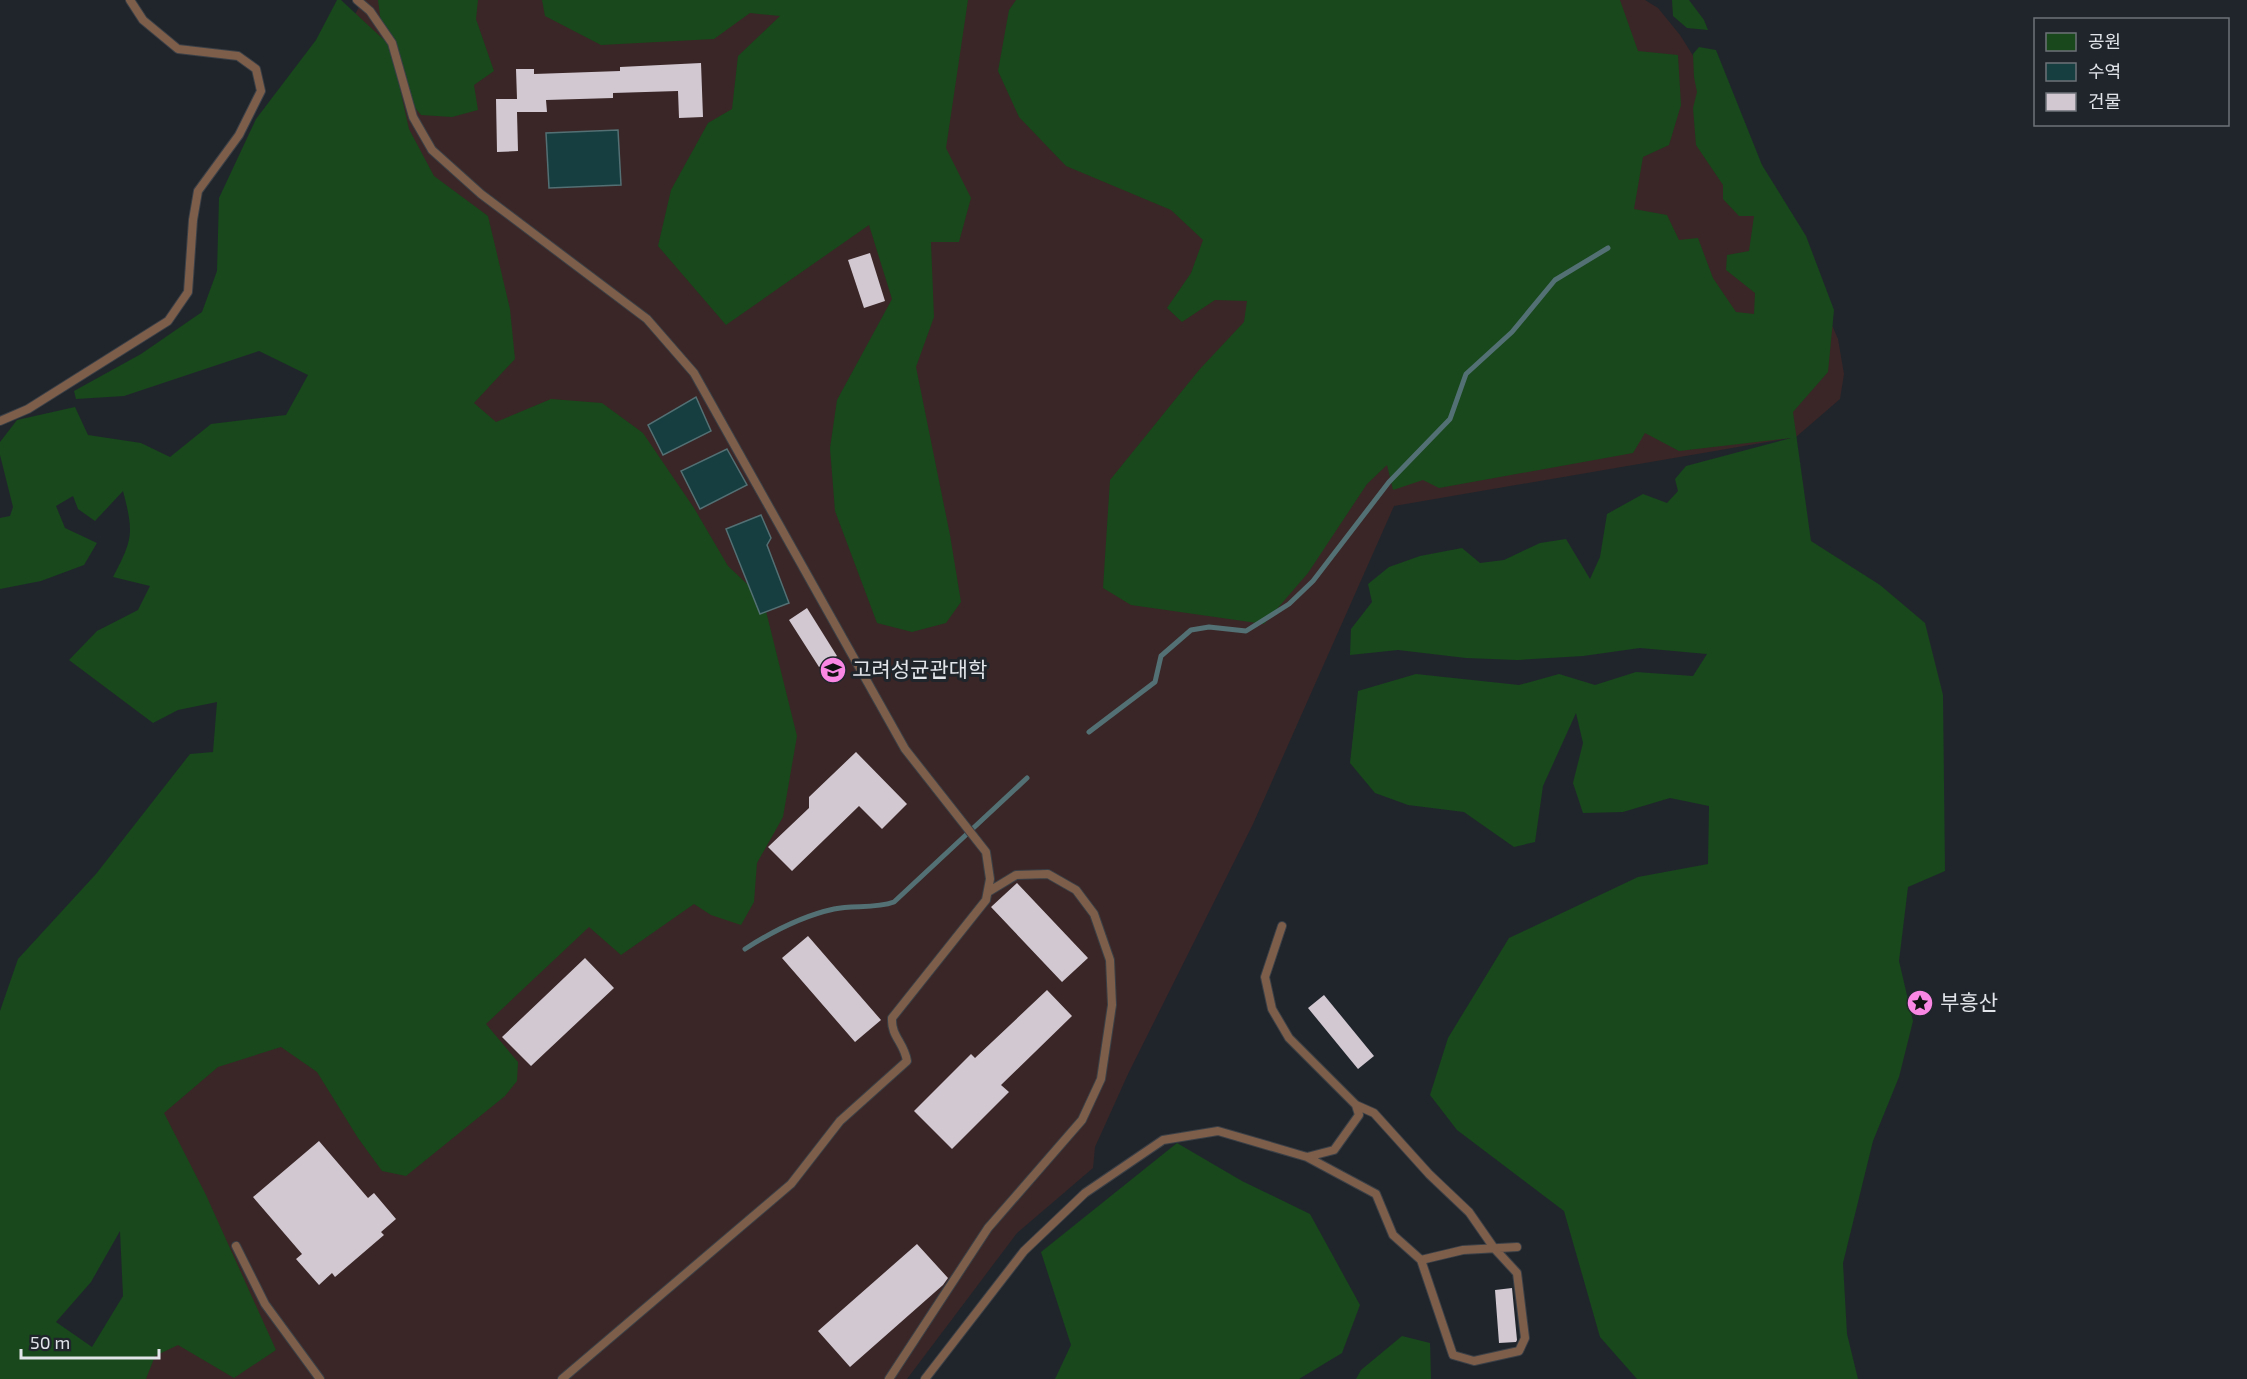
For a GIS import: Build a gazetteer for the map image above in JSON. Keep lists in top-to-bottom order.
{
  "places": {
    "school or university": ["고려성균관대학"],
    "place": ["부흥산"]
  },
  "legend": ["공원", "수역", "건물"],
  "scale_bar": "50 m"
}
